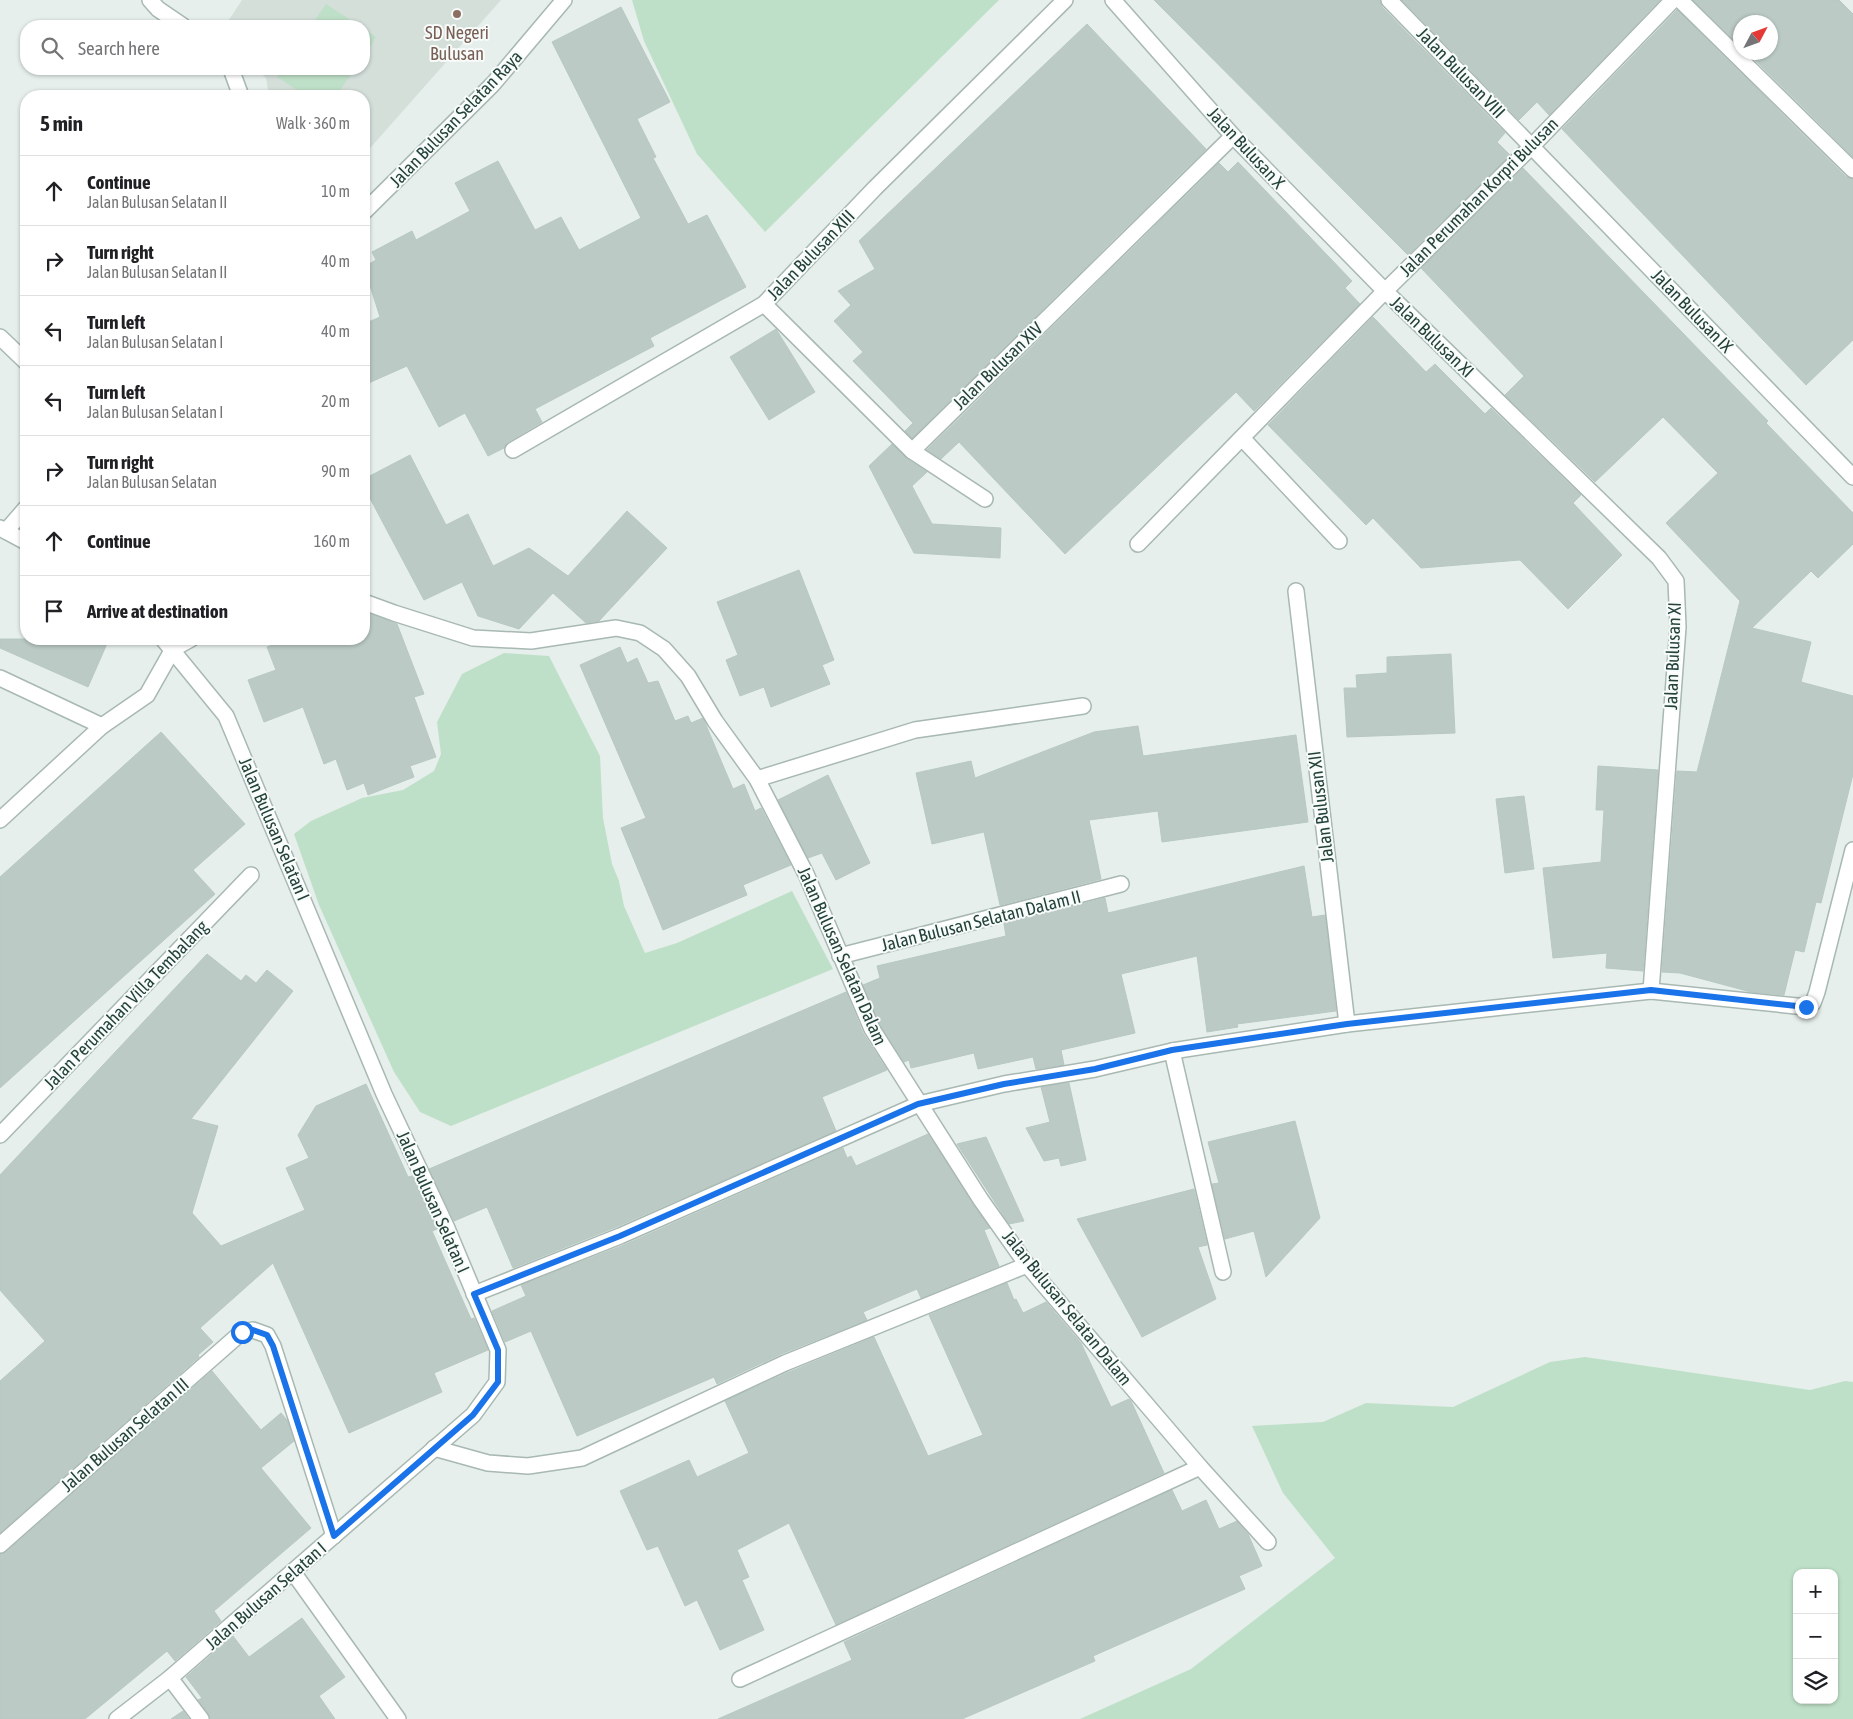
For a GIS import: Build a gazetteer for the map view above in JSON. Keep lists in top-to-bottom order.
{
  "streets": {
    "street": [
      "Jalan Bulusan VIII",
      "Jalan Bulusan Selatan Raya",
      "Jalan Bulusan X",
      "Jalan Perumahan Korpri Bulusan",
      "Jalan Bulusan XIII",
      "Jalan Bulusan IX",
      "Jalan Bulusan XI",
      "Jalan Bulusan XIV",
      "Jalan Bulusan XII",
      "Jalan Bulusan Selatan I",
      "Jalan Bulusan Selatan Dalam II",
      "Jalan Bulusan Selatan Dalam",
      "Jalan Perumahan Villa Tembalang",
      "Jalan Bulusan Selatan III"
    ]
  },
  "crossings": [
    ["Jalan Bulusan VIII", "Jalan Perumahan Korpri Bulusan"],
    ["Jalan Bulusan VIII", "Jalan Bulusan IX"],
    ["Jalan Bulusan X", "Jalan Perumahan Korpri Bulusan"],
    ["Jalan Bulusan X", "Jalan Bulusan XI"],
    ["Jalan Bulusan X", "Jalan Bulusan XIV"],
    ["Jalan Perumahan Korpri Bulusan", "Jalan Bulusan IX"],
    ["Jalan Perumahan Korpri Bulusan", "Jalan Bulusan XI"],
    ["Jalan Bulusan Selatan I", "Jalan Bulusan Selatan III"],
    ["Jalan Bulusan Selatan Dalam II", "Jalan Bulusan Selatan Dalam"]
  ],
  "places": ["SD Negeri Bulusan"],
  "north": "top right",
  "page": {
    "search": "Search here",
    "heading": ["5 min", "Walk · 360 m"],
    "list": [
      ["Continue", "Jalan Bulusan Selatan II", "10 m"],
      ["Turn right", "Jalan Bulusan Selatan II", "40 m"],
      ["Turn left", "Jalan Bulusan Selatan I", "40 m"],
      ["Turn left", "Jalan Bulusan Selatan I", "20 m"],
      ["Turn right", "Jalan Bulusan Selatan", "90 m"],
      ["Continue", "160 m"],
      "Arrive at destination"
    ],
    "map_buttons": ["+", "−"]
  }
}
